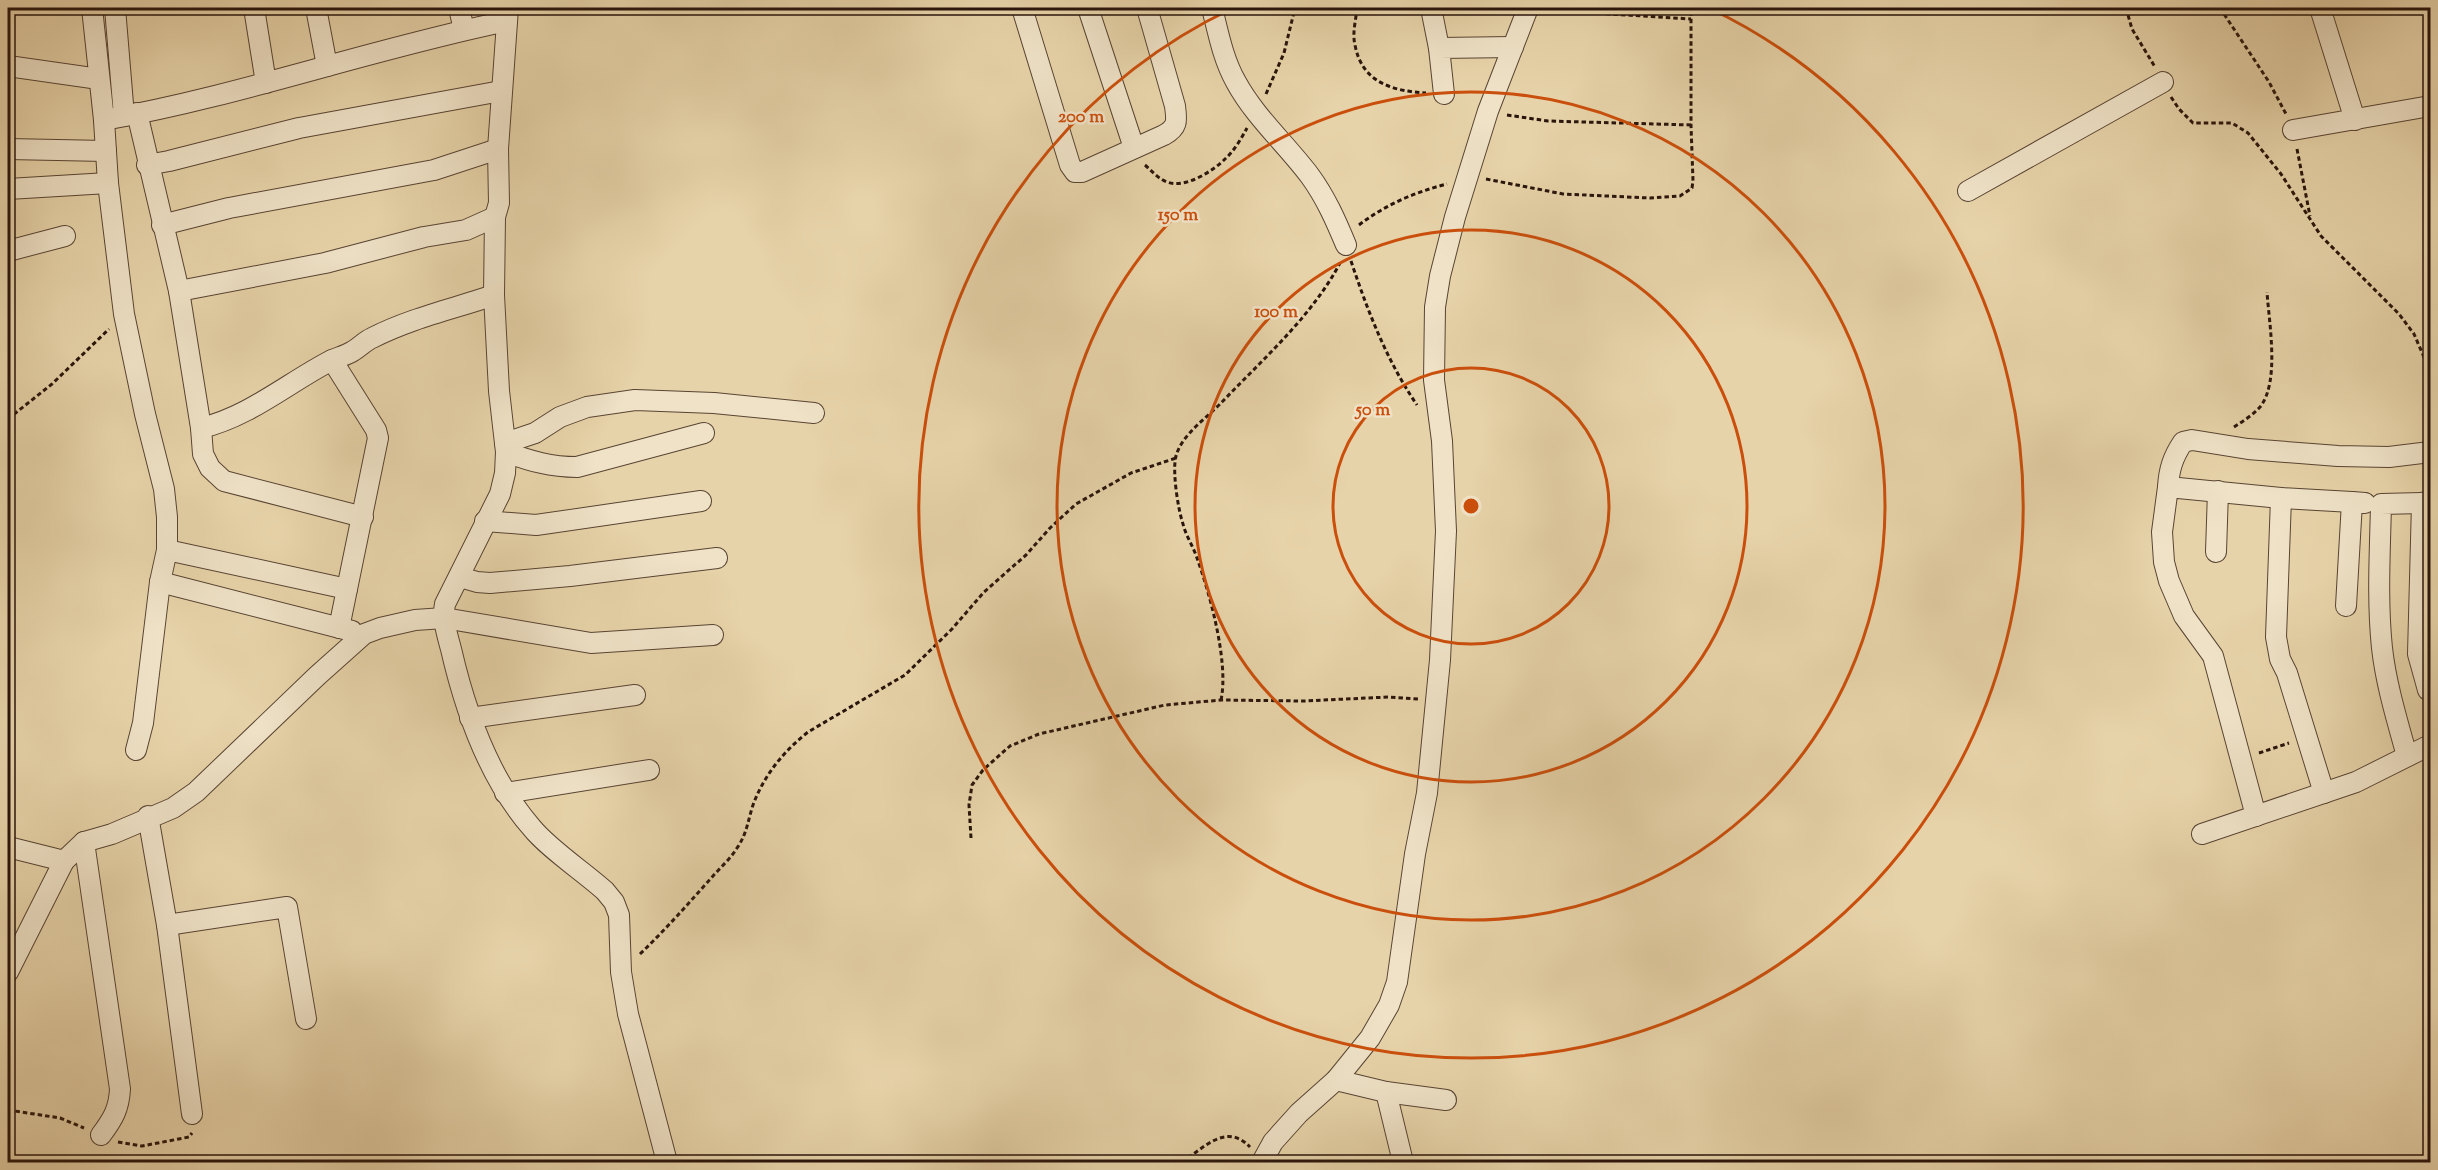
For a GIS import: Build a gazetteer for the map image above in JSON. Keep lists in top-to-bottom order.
{
  "rings": [
    "200 m",
    "150 m",
    "100 m",
    "50 m"
  ]
}
